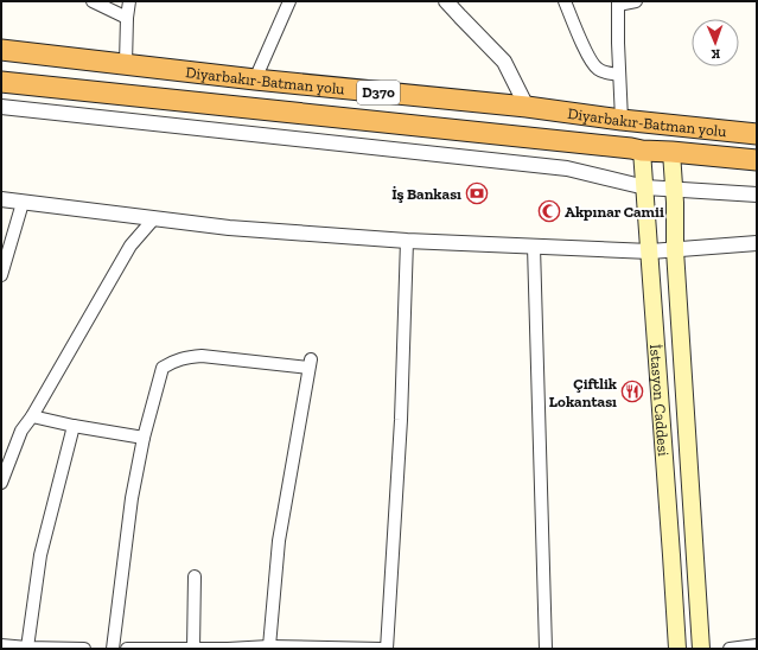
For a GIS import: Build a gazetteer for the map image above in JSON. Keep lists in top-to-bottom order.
{
  "streets": {
    "highway": ["Diyarbakır-Batman yolu", "D370"],
    "main road": ["İstasyon Caddesi"]
  },
  "crossings": [
    ["Diyarbakır-Batman yolu", "İstasyon Caddesi"]
  ],
  "places": {
    "bank": ["İş Bankası"],
    "mosque": ["Akpınar Camii"],
    "restaurant": ["Çiftlik Lokantası"]
  },
  "north": "bottom"
}
